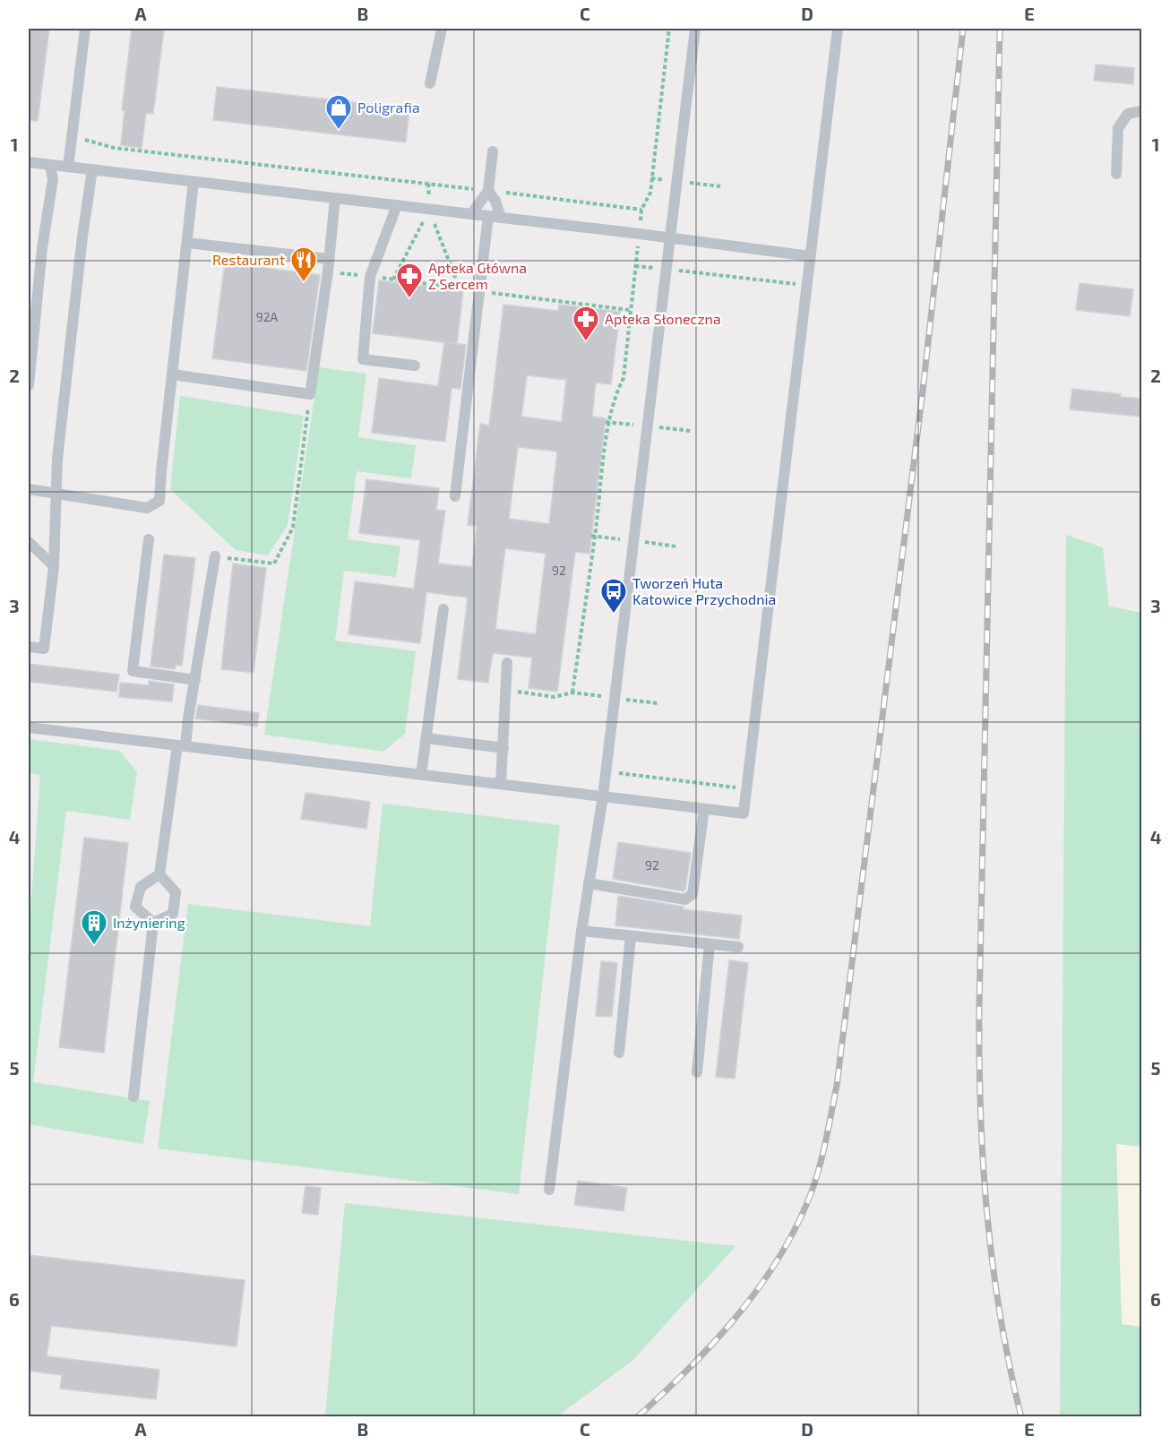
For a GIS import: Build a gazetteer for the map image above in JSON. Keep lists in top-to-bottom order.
{
  "places": {
    "shop": ["Poligrafia"],
    "restaurant": ["Restaurant"],
    "pharmacy": ["Apteka Główna Z Sercem", "Apteka Słoneczna"],
    "bus stop": ["Tworzeń Huta Katowice Przychodnia"],
    "building": ["Inżyniering"]
  },
  "house_numbers": ["92A", "92", "92"],
  "grid": {
    "columns": [
      "A",
      "B",
      "C",
      "D",
      "E"
    ],
    "rows": [
      "1",
      "2",
      "3",
      "4",
      "5",
      "6"
    ]
  }
}
